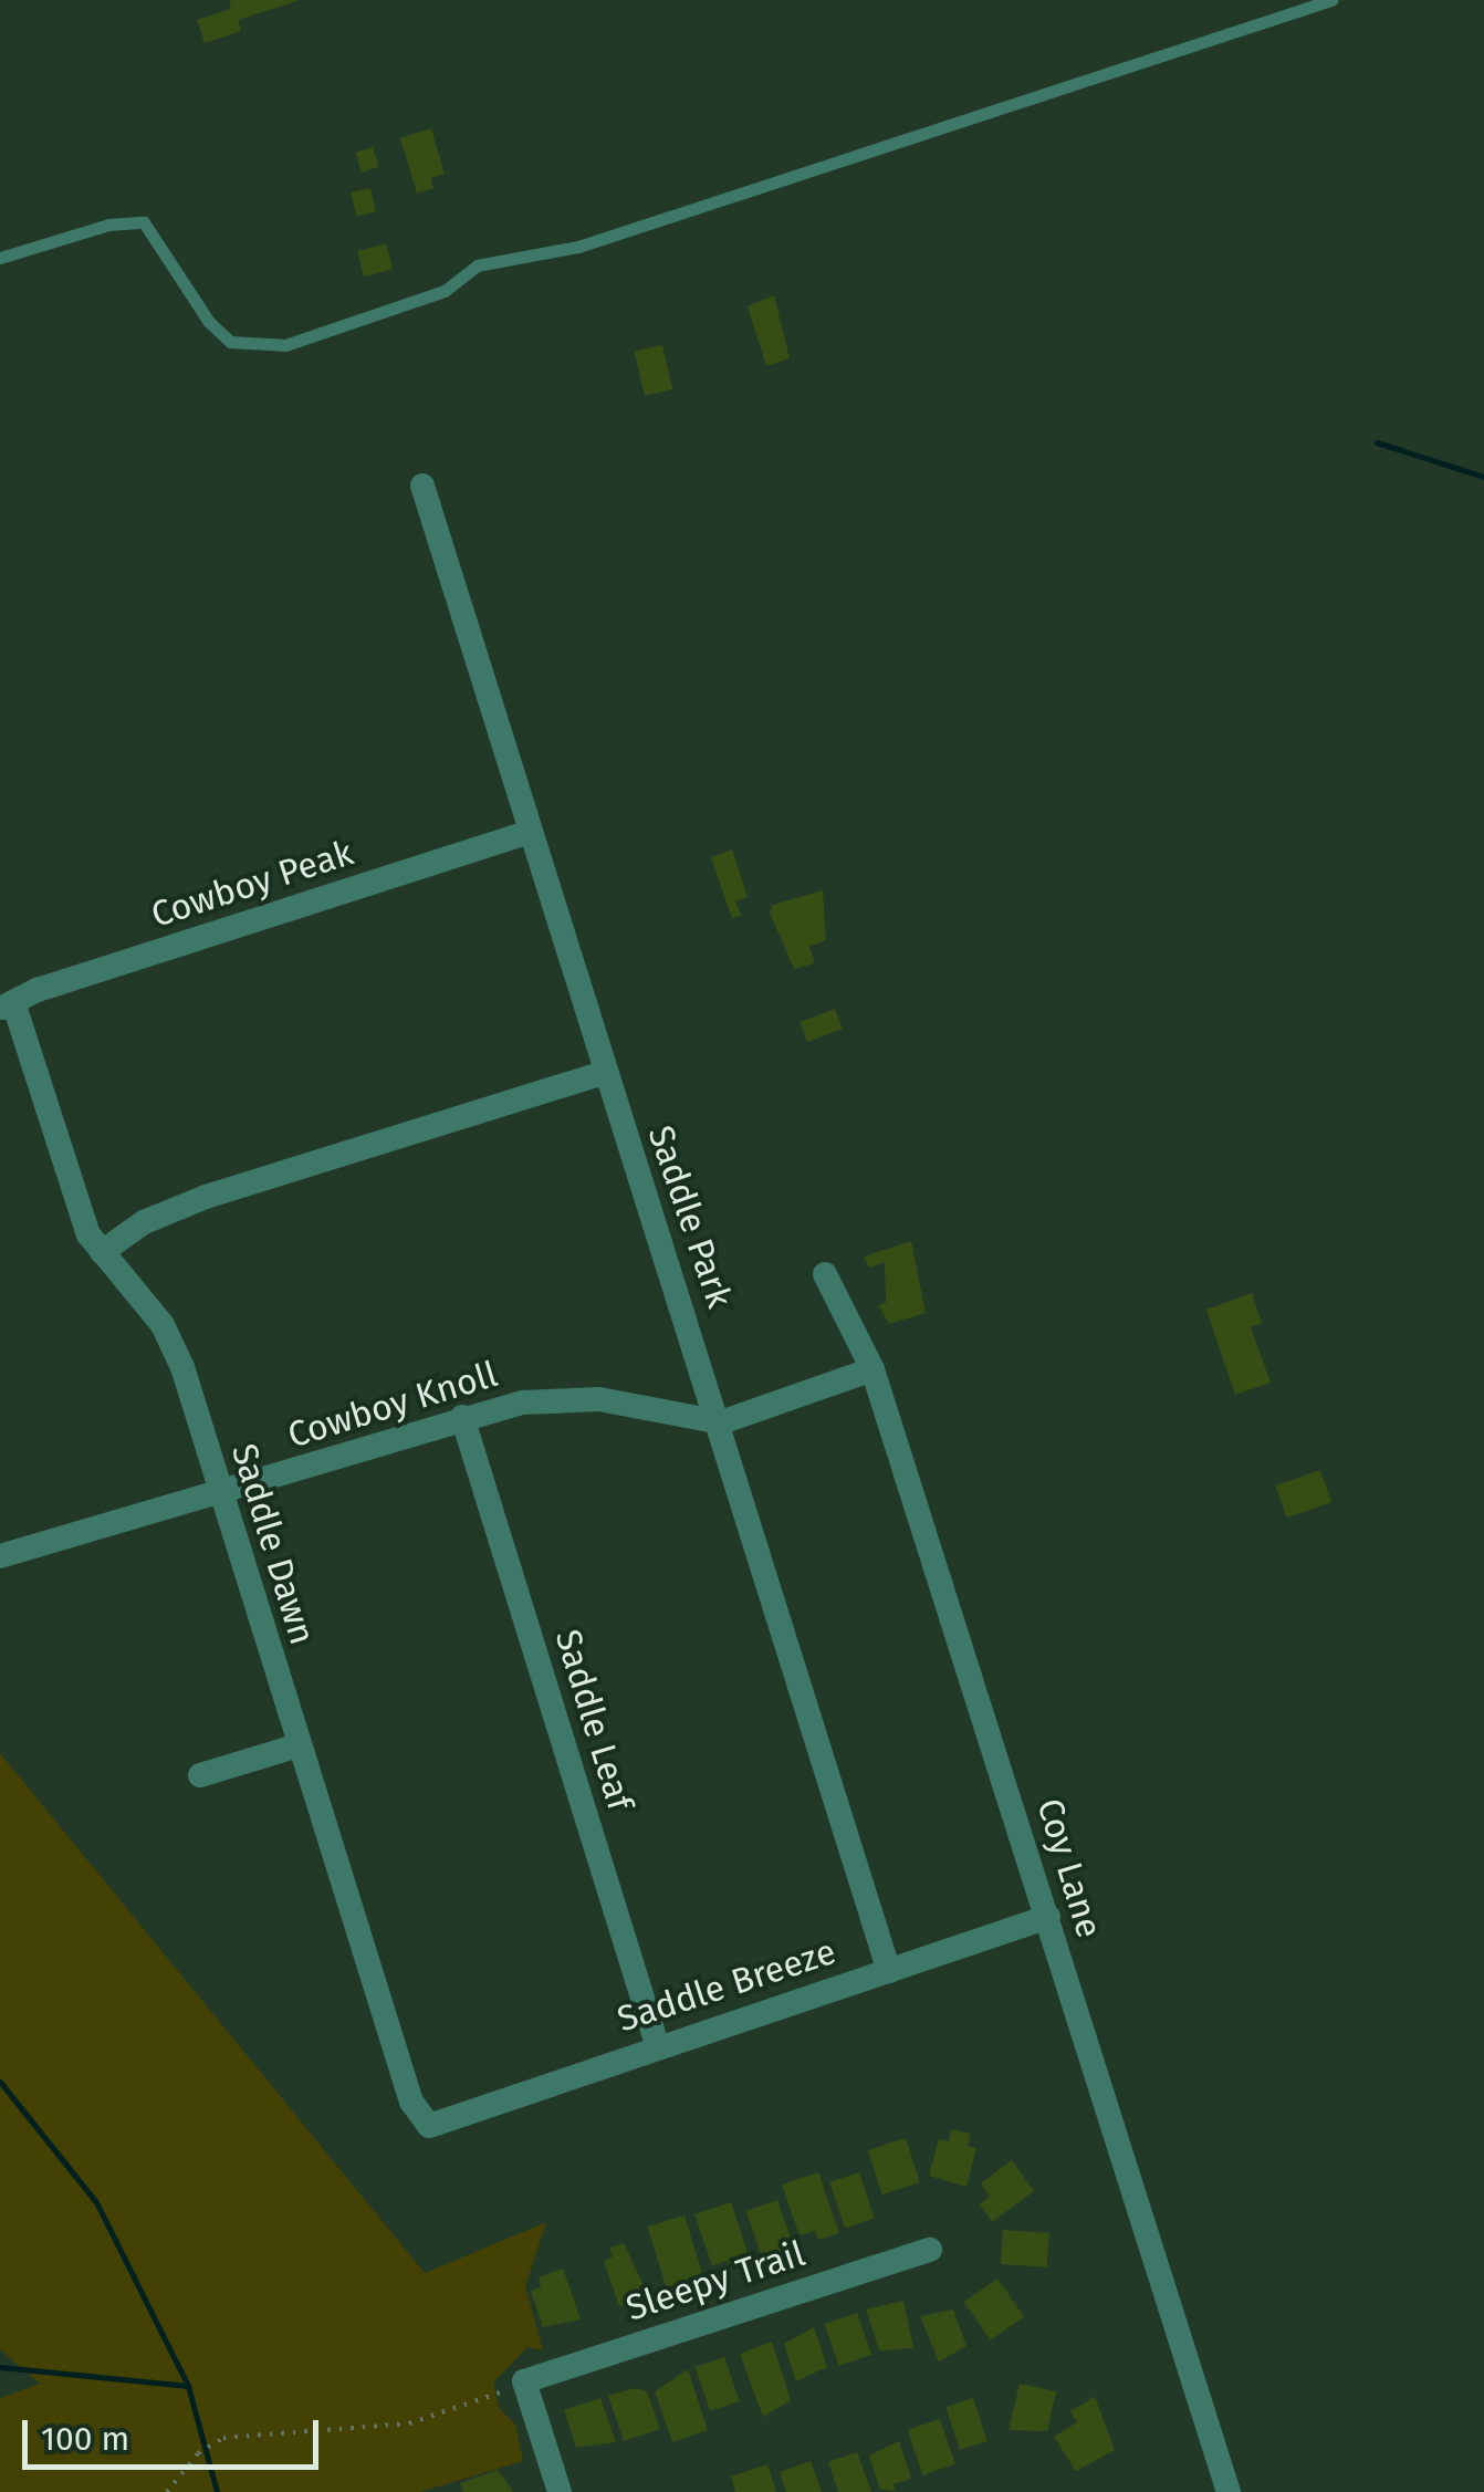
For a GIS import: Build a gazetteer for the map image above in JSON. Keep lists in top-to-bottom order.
{
  "streets": {
    "street": [
      "Cowboy Peak",
      "Saddle Park",
      "Cowboy Knoll",
      "Saddle Dawn",
      "Saddle Leaf",
      "Coy Lane",
      "Saddle Breeze",
      "Sleepy Trail"
    ]
  },
  "crossings": [
    ["Cowboy Peak", "Saddle Park"],
    ["Cowboy Peak", "Saddle Dawn"],
    ["Saddle Park", "Cowboy Knoll"],
    ["Saddle Park", "Saddle Breeze"],
    ["Cowboy Knoll", "Saddle Dawn"],
    ["Cowboy Knoll", "Saddle Leaf"],
    ["Cowboy Knoll", "Coy Lane"],
    ["Saddle Dawn", "Saddle Breeze"],
    ["Saddle Leaf", "Saddle Breeze"],
    ["Coy Lane", "Saddle Breeze"]
  ],
  "scale_bar": "100 m"
}
